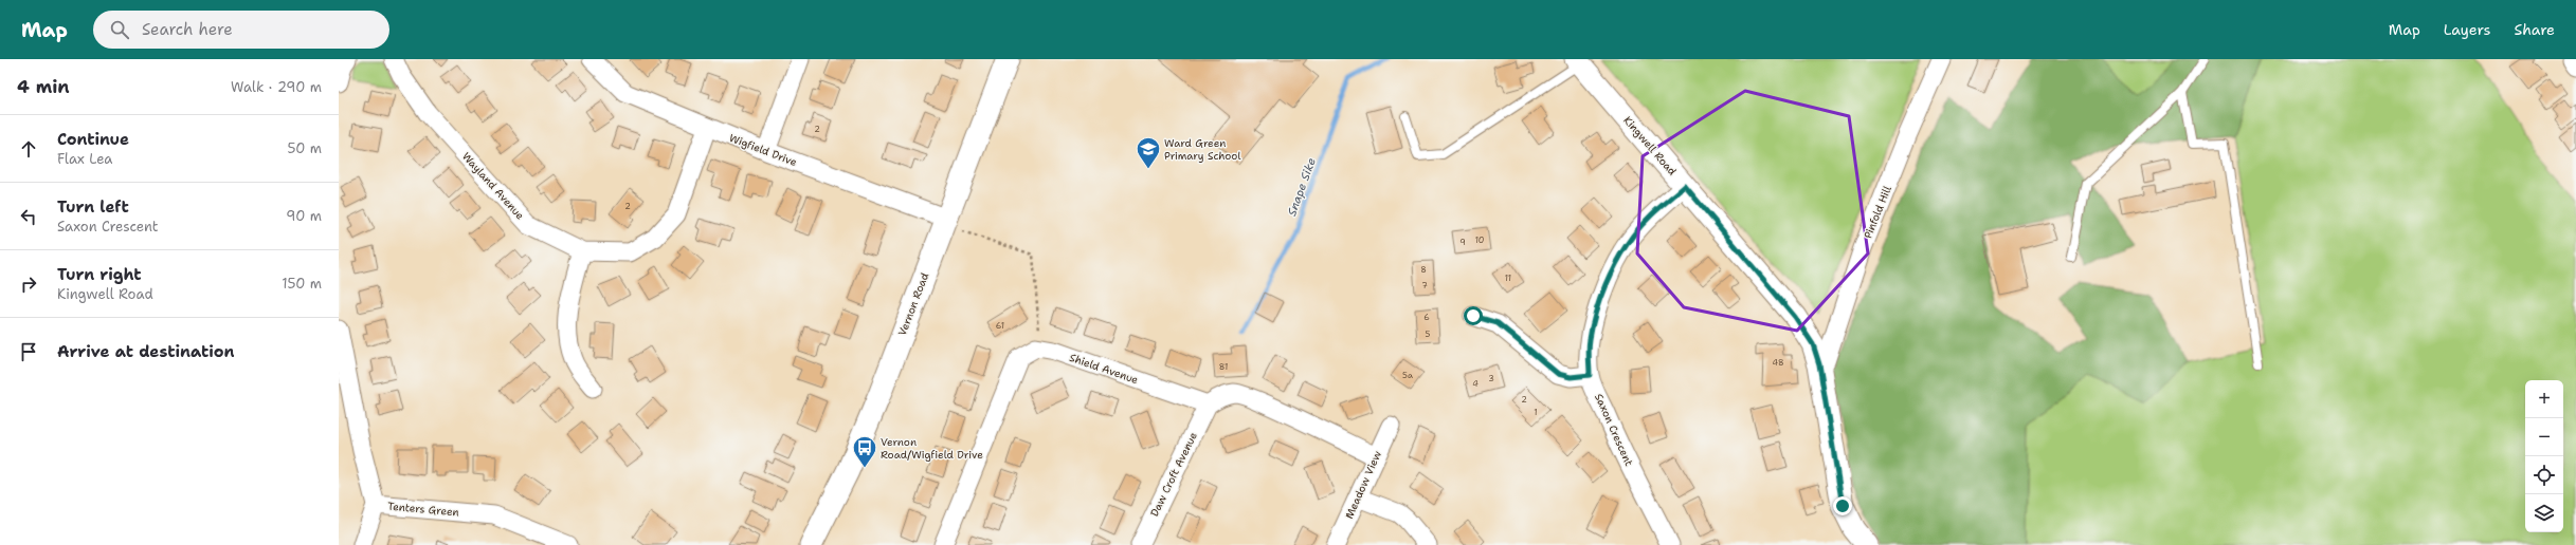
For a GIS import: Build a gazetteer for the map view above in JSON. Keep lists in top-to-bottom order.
{
  "streets": {
    "street": [
      "Kingwell Road",
      "Wigfield Drive",
      "Wayland Avenue",
      "Pinfold Hill",
      "Vernon Road",
      "Shield Avenue",
      "Saxon Crescent",
      "Daw Croft Avenue",
      "Meadow View",
      "Tenters Green"
    ]
  },
  "crossings": [
    ["Kingwell Road", "Pinfold Hill"],
    ["Kingwell Road", "Saxon Crescent"],
    ["Wigfield Drive", "Wayland Avenue"],
    ["Wigfield Drive", "Vernon Road"],
    ["Shield Avenue", "Daw Croft Avenue"]
  ],
  "water": ["Snape Sike"],
  "places": {
    "school or university": ["Ward Green Primary School"],
    "bus stop": ["Vernon Road/Wigfield Drive"]
  },
  "house_numbers": [
    "2",
    "2",
    "10",
    "9",
    "8",
    "11",
    "7",
    "6",
    "61",
    "5",
    "48",
    "81",
    "5a",
    "3",
    "4",
    "2",
    "1"
  ],
  "page": {
    "header": "Map",
    "search": "Search here",
    "nav": ["Map", "Layers", "Share"],
    "heading": ["4 min", "Walk · 290 m"],
    "list": [
      ["Continue", "Flax Lea", "50 m"],
      ["Turn left", "Saxon Crescent", "90 m"],
      ["Turn right", "Kingwell Road", "150 m"],
      "Arrive at destination"
    ],
    "map_buttons": ["+", "−"]
  }
}
